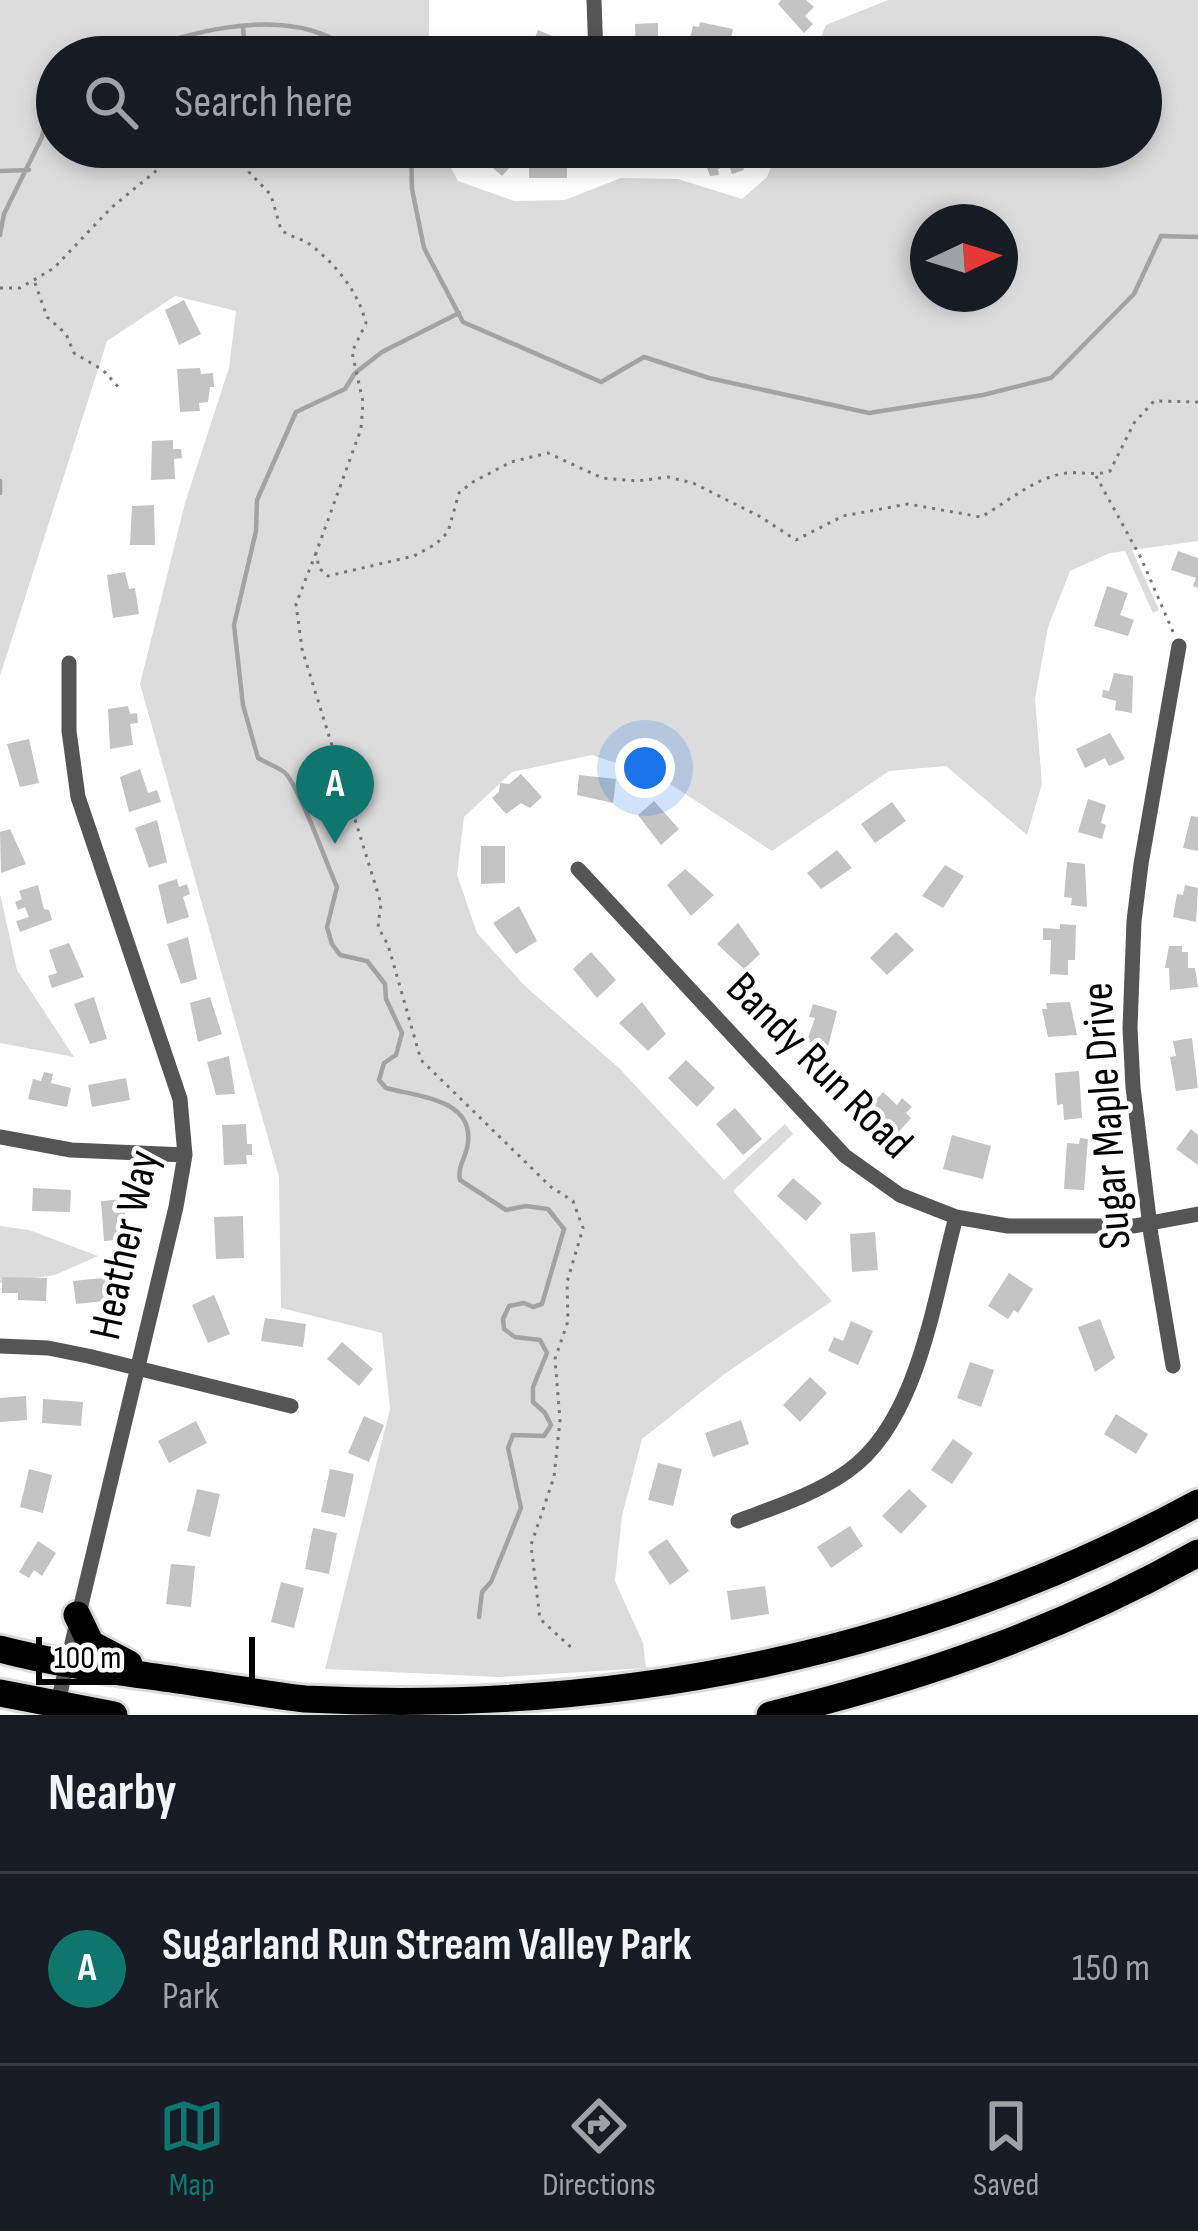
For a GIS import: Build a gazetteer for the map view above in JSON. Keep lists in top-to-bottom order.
{
  "streets": {
    "street": ["Bandy Run Road", "Sugar Maple Drive", "Heather Way"]
  },
  "crossings": [
    ["Bandy Run Road", "Sugar Maple Drive"]
  ],
  "scale_bar": "100 m",
  "north": "right",
  "page": {
    "search": "Search here",
    "pins": "A",
    "scale": "100 m",
    "heading": "Nearby",
    "list": [
      {
        "mark": "A",
        "name": "Sugarland Run Stream Valley Park",
        "note": "Park",
        "value": "150 m"
      }
    ],
    "nav": ["Map", "Directions", "Saved"]
  }
}
